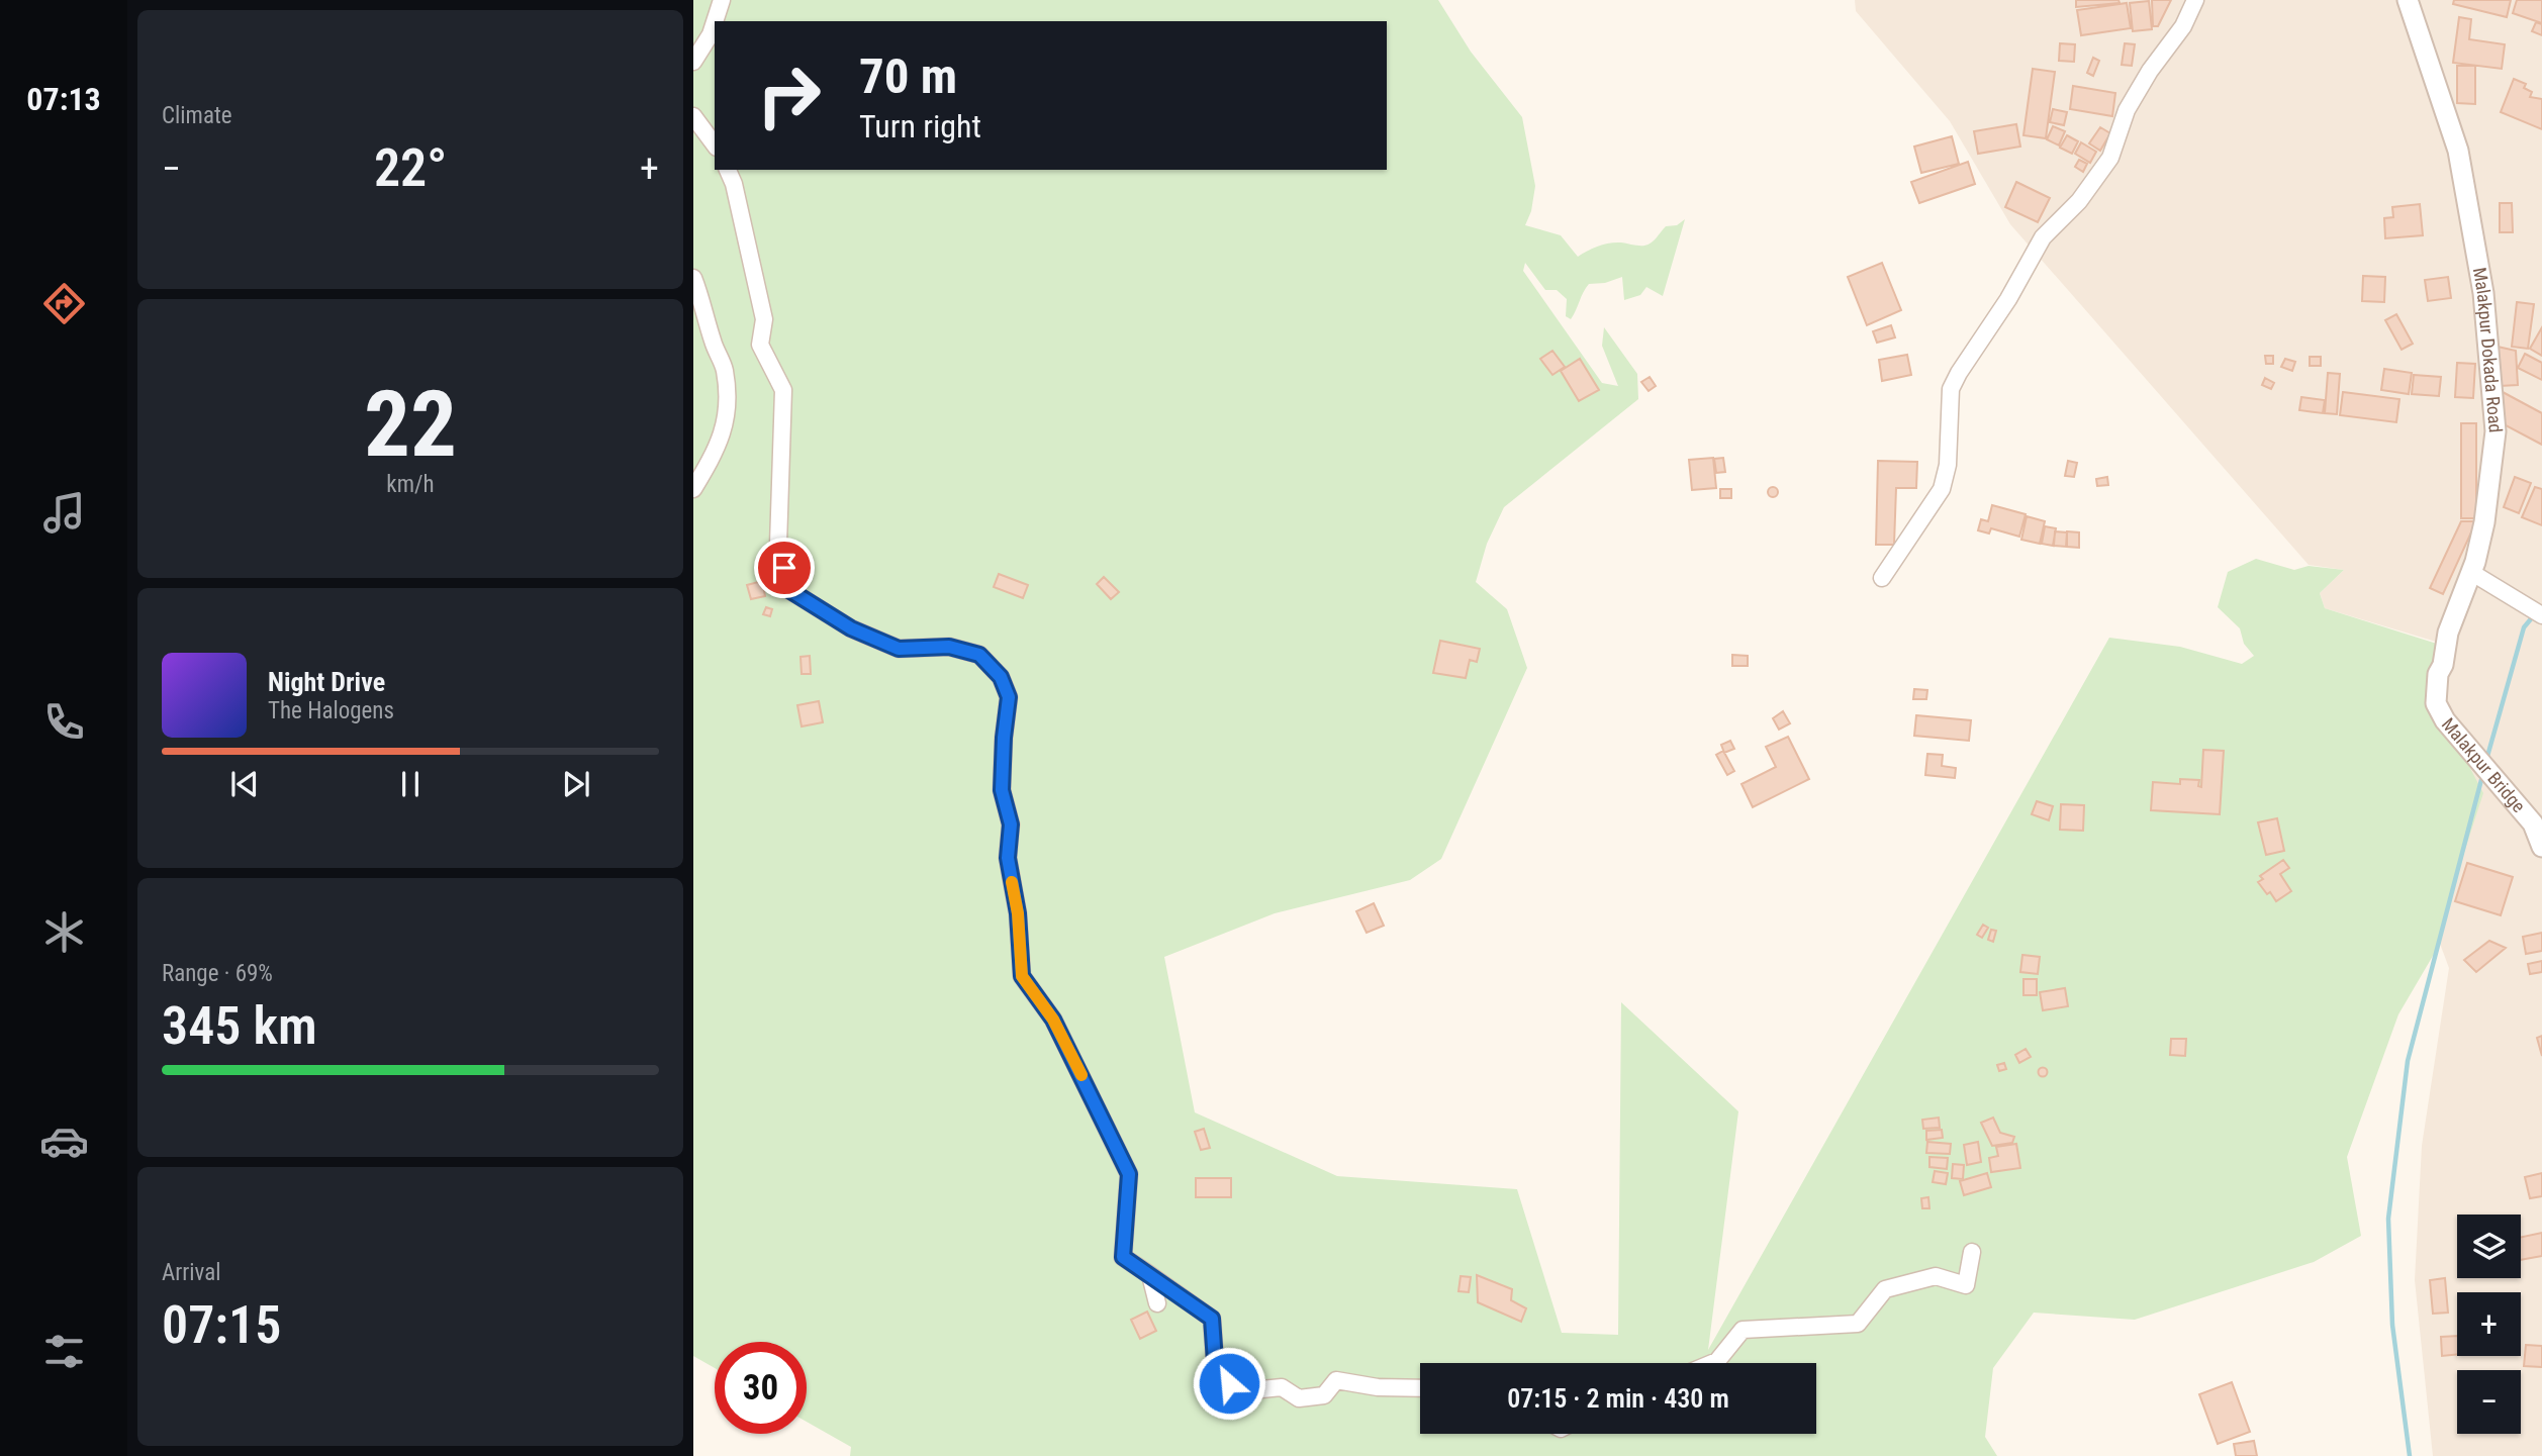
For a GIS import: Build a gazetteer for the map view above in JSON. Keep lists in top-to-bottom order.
{
  "streets": {
    "street": ["Malakpur Dokada Road", "Malakpur Bridge"]
  },
  "crossings": [
    ["Malakpur Dokada Road", "Malakpur Bridge"]
  ],
  "page": {
    "tabs": "07:13",
    "tile": [
      "Climate",
      ["22", "km/h"],
      ["Range · 69%", "345 km"],
      ["Arrival", "07:15"]
    ],
    "turn": ["70 m", "Turn right"],
    "heat": ["−", "22°", "+"],
    "song": ["Night Drive", "The Halogens"],
    "map_buttons": ["+", "−"],
    "limit": "30",
    "trip": "07:15 · 2 min · 430 m"
  }
}
